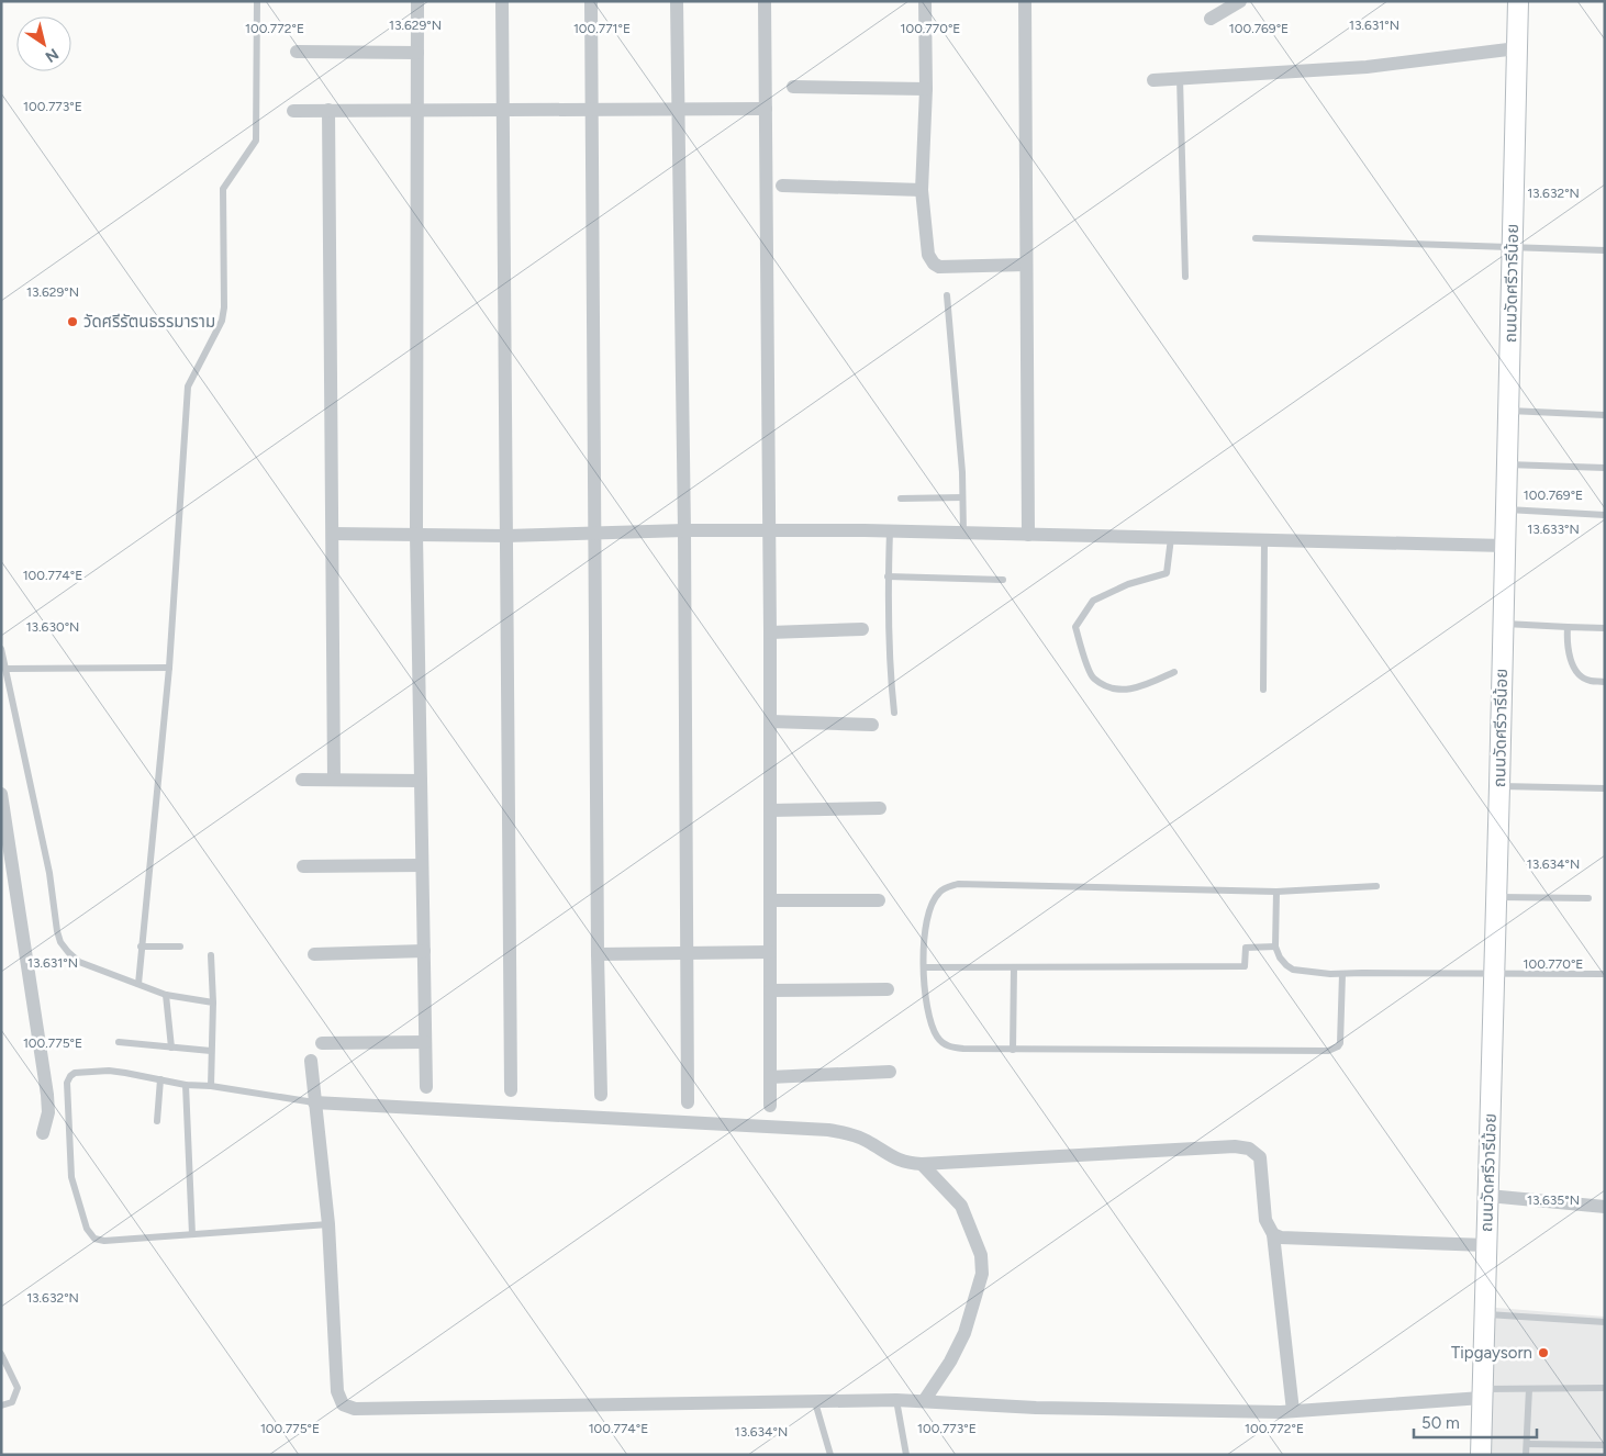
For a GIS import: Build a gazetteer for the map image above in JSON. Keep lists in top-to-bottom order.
{
  "streets": {
    "main road": ["ถนนวัดศรีวารีน้อย"]
  },
  "places": ["วัดศรีรัตนธรรมาราม", "Tipgaysorn"],
  "scale_bar": "50 m",
  "north": "bottom right",
  "coordinates": [
    "13.629°N",
    "13.631°N",
    "100.772°E",
    "100.771°E",
    "100.770°E",
    "100.769°E",
    "100.773°E",
    "13.632°N",
    "13.633°N",
    "100.774°E",
    "13.630°N",
    "13.634°N",
    "100.775°E",
    "13.635°N"
  ]
}
